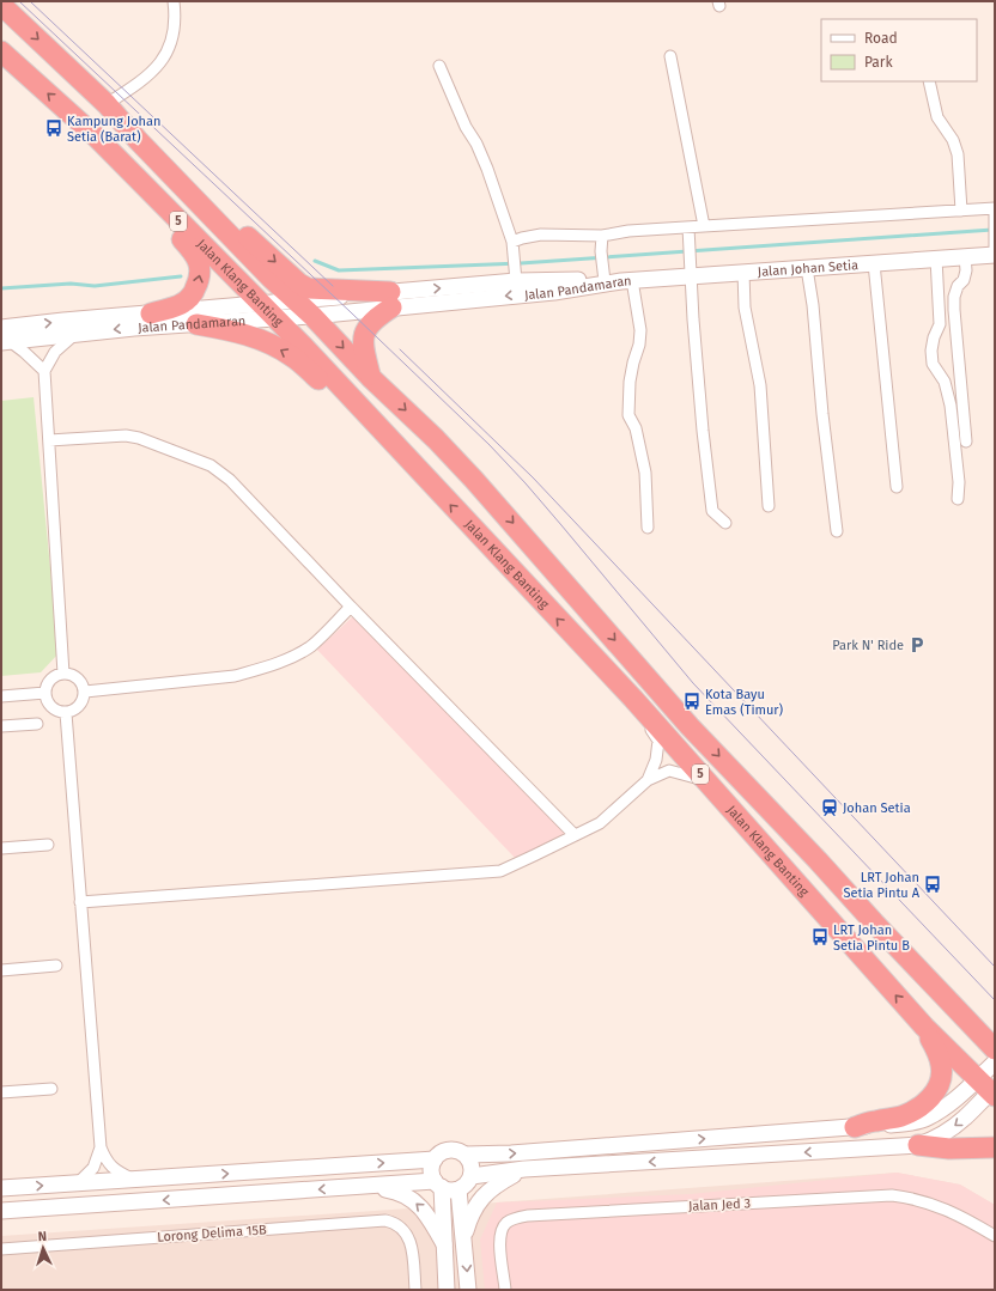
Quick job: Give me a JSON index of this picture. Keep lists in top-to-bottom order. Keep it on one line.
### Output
{"streets":{"highway":["5","Jalan Klang Banting"],"street":["Jalan Johan Setia","Jalan Pandamaran","Jalan Jed 3","Lorong Delima 15B"]},"crossings":[["Jalan Johan Setia","Jalan Pandamaran"],["Jalan Klang Banting","Jalan Pandamaran"]],"places":{"bus stop":["Kampung Johan Setia (Barat)","Kota Bayu Emas (Timur)","LRT Johan Setia Pintu A","LRT Johan Setia Pintu B"],"parking":["Park N' Ride"],"station":["Johan Setia"]},"legend":["Road","Park"],"north":"top"}
